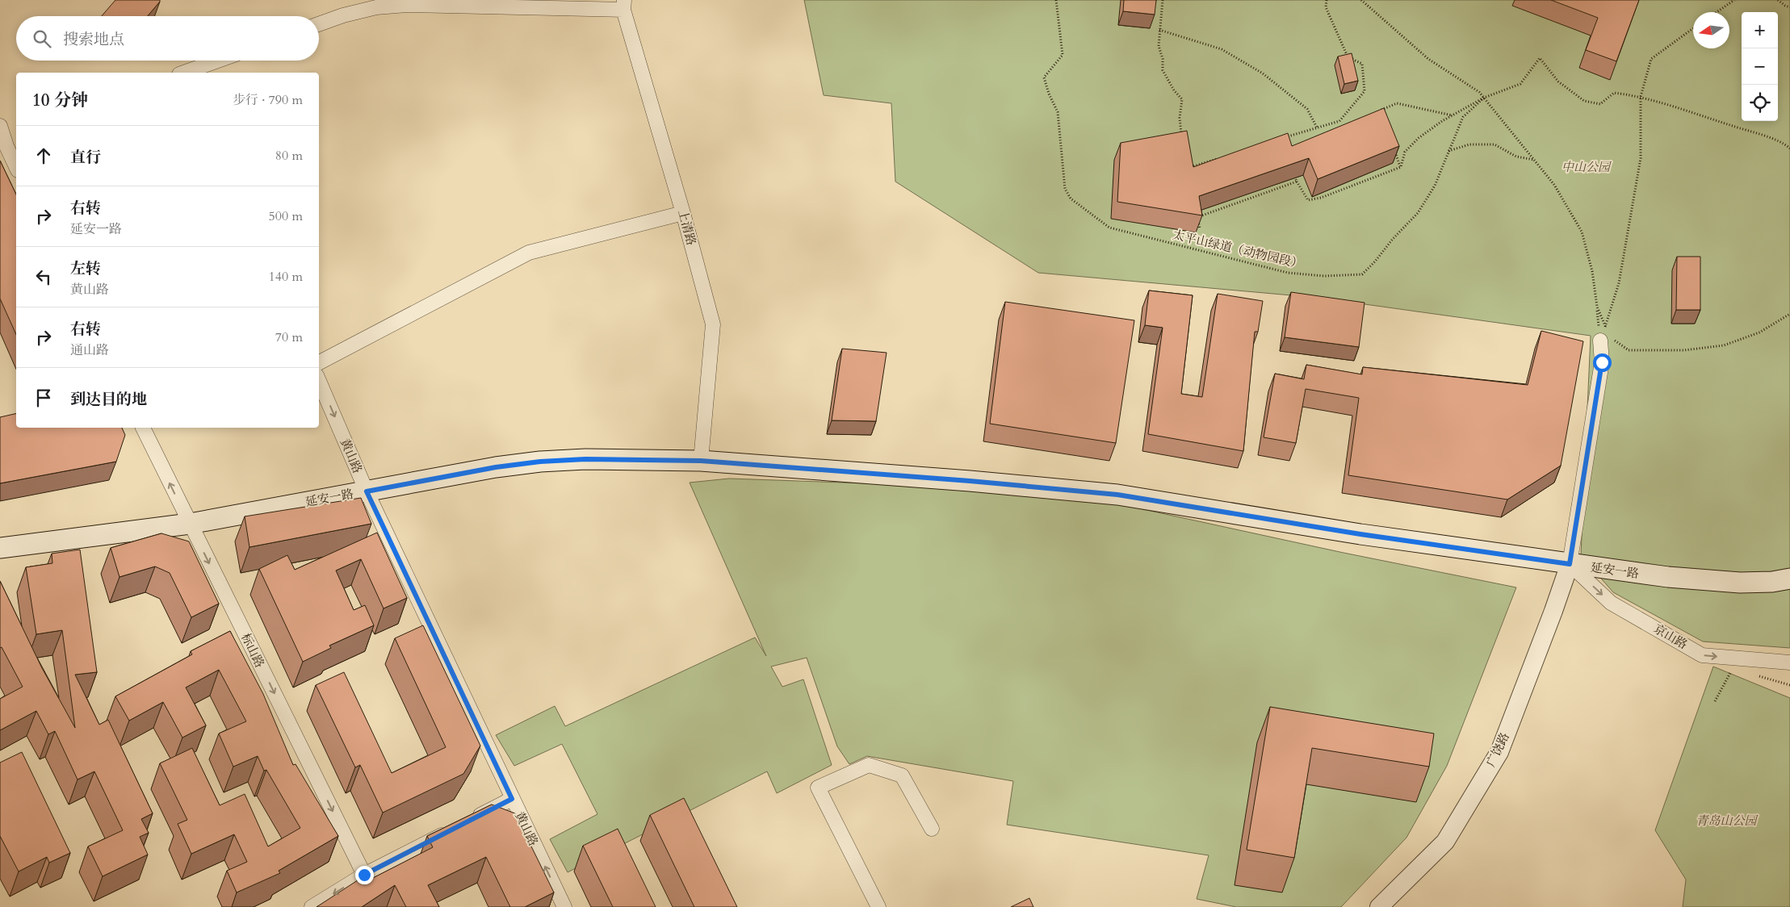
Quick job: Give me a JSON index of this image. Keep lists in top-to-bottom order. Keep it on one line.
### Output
{"streets":{"main road":["延安一路"],"street":["上清路","黄山路","京山路","标山路","广饶路"],"path":["太平山绿道（动物园段）"]},"crossings":[["上清路","延安一路"],["黄山路","延安一路"],["延安一路","京山路"],["延安一路","标山路"],["延安一路","广饶路"],["京山路","广饶路"]],"one_way":["京山路"],"parks":["中山公园","青岛山公园"],"north":"left","page":{"map_buttons":["+","−"],"search":"搜索地点","heading":["10 分钟","步行 · 790 m"],"list":[["直行","80 m"],["右转","延安一路","500 m"],["左转","黄山路","140 m"],["右转","通山路","70 m"],"到达目的地"]}}
